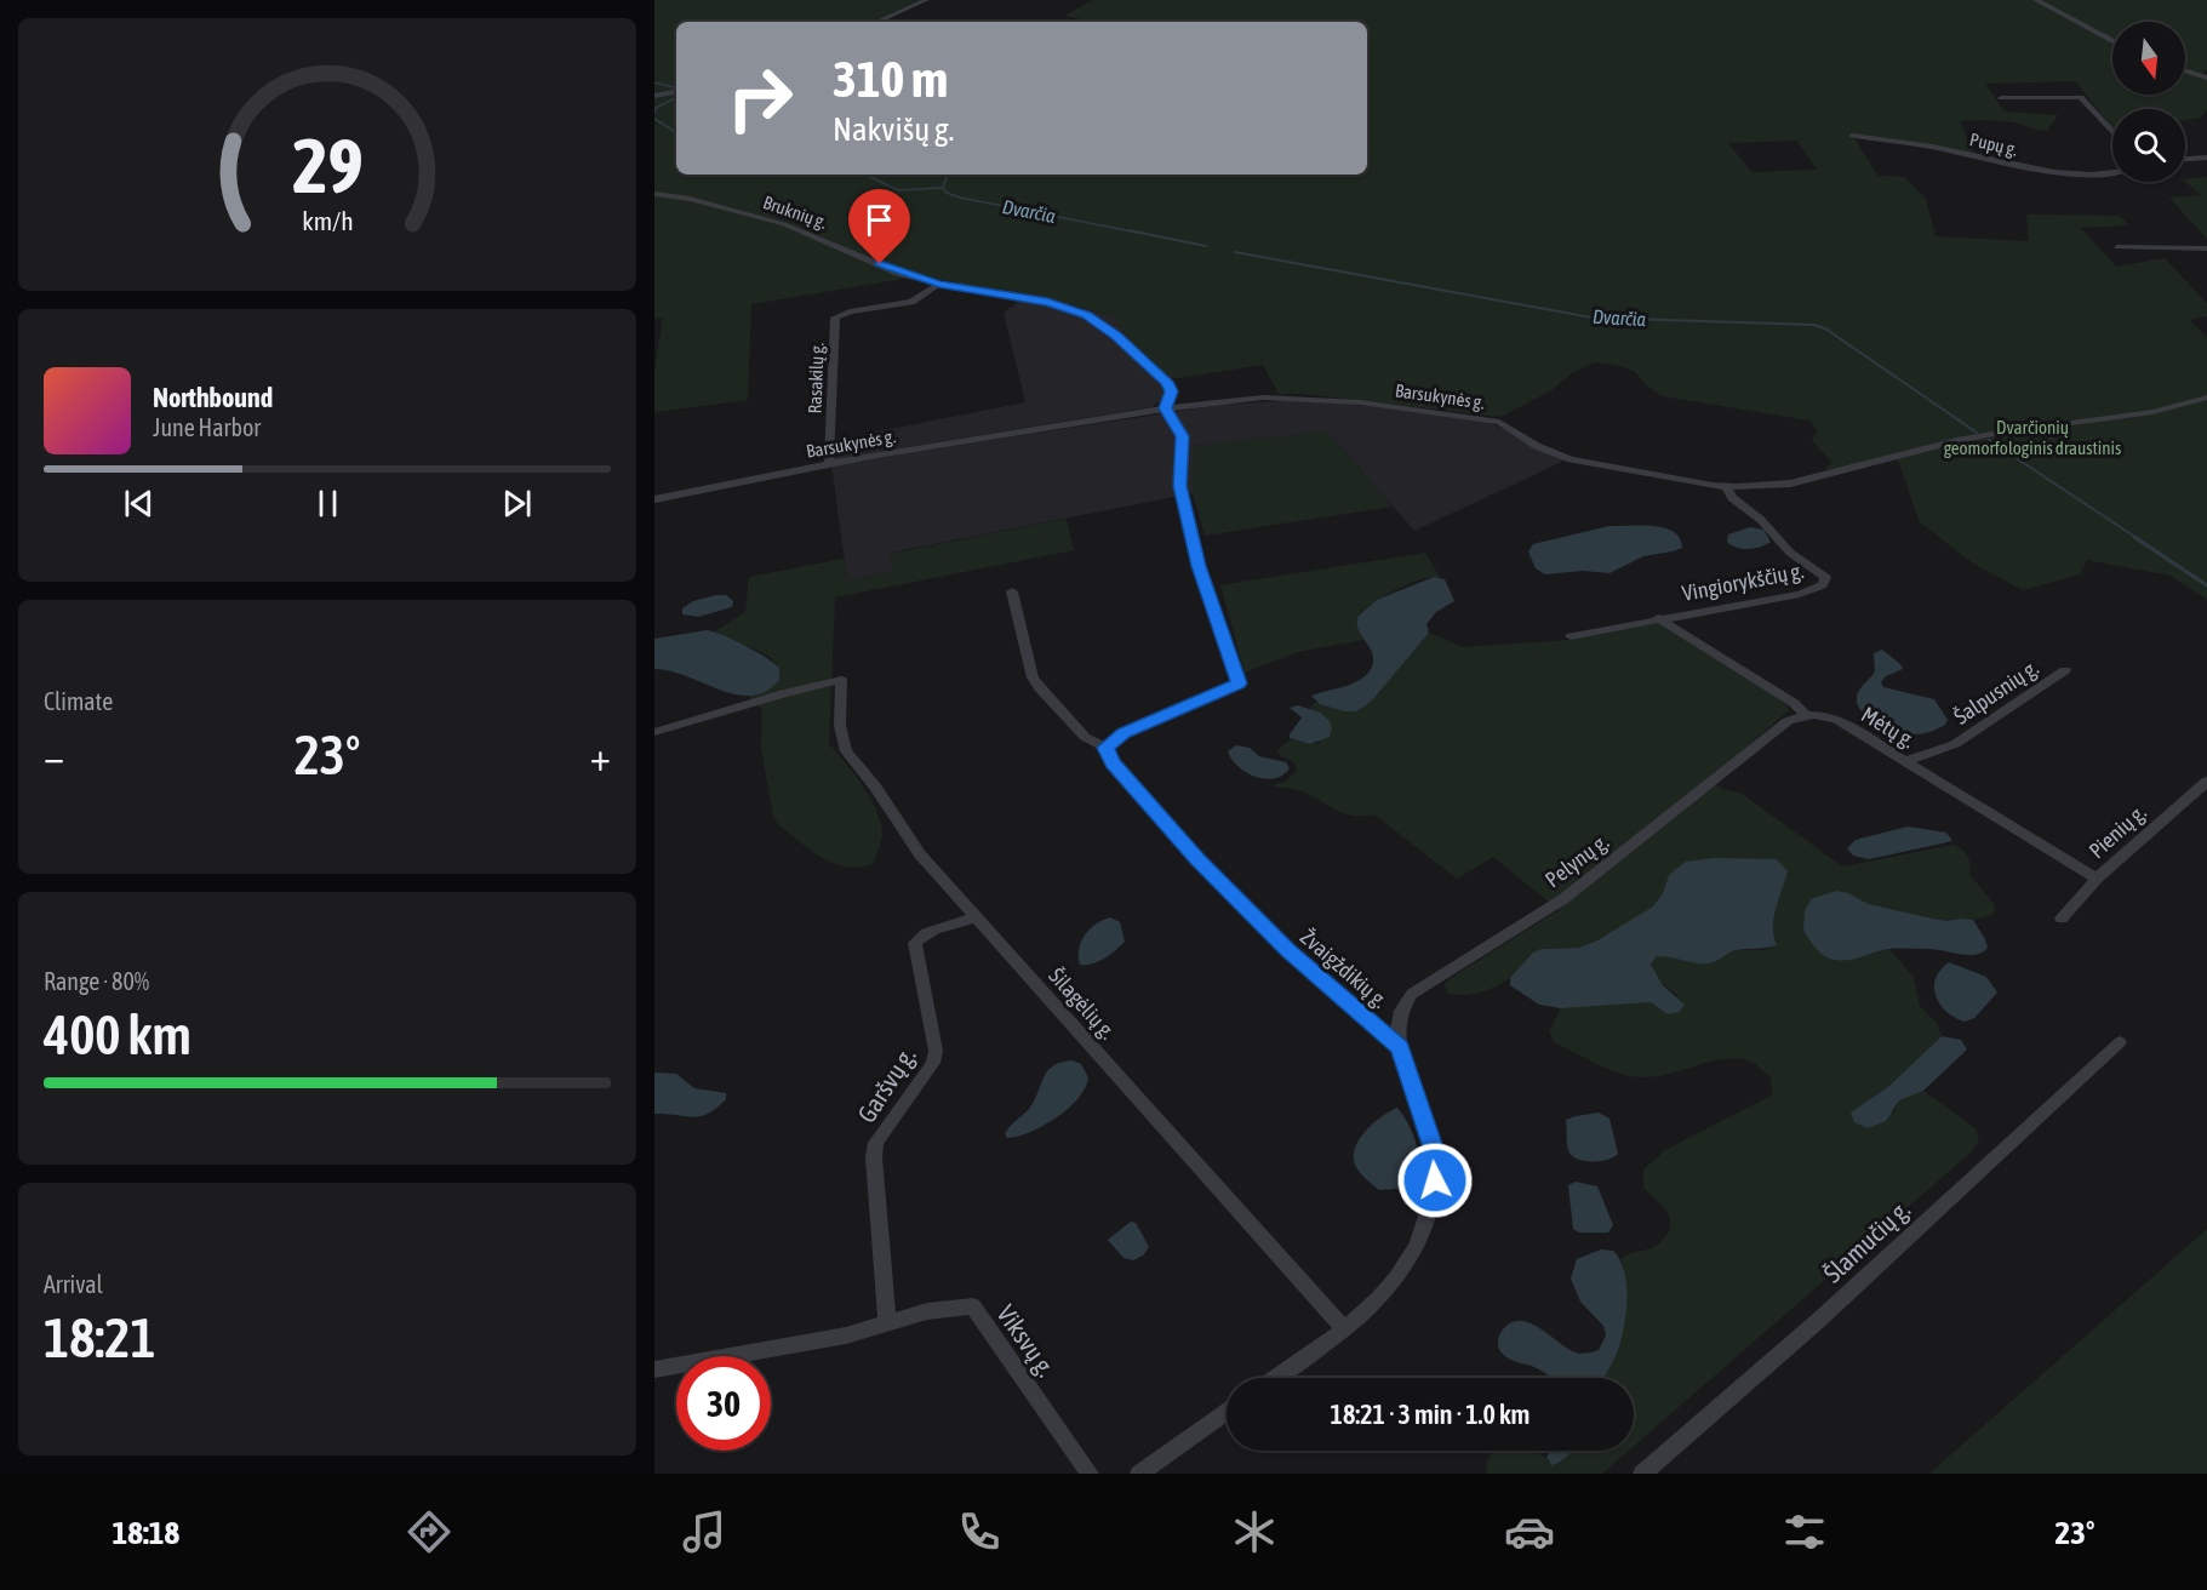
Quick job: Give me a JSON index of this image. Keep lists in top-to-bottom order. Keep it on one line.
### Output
{"streets":{"street":["Pupų g.","Bruknių g.","Rasakilų g.","Barsukynės g.","Vingiorykščių g.","Šalpusnių g.","Mėtų g.","Pienių g.","Pelynų g.","Žvaigždikių g.","Šilagėlių g.","Garšvų g.","Šlamučių g.","Viksvų g."]},"crossings":[["Bruknių g.","Rasakilų g."],["Bruknių g.","Barsukynės g."],["Rasakilų g.","Barsukynės g."],["Barsukynės g.","Vingiorykščių g."],["Vingiorykščių g.","Mėtų g."],["Šalpusnių g.","Mėtų g."],["Mėtų g.","Pienių g."],["Mėtų g.","Pelynų g."],["Pelynų g.","Žvaigždikių g."],["Šilagėlių g.","Garšvų g."],["Garšvų g.","Viksvų g."]],"water":["Dvarčia"],"parks":["Dvarčionių geomorfologinis draustinis"],"north":"bottom","page":{"turn":["310 m","Nakvišų g."],"song":["Northbound","June Harbor"],"tile":["Climate",["Range · 80%","400 km"],["Arrival","18:21"]],"heat":["−","23°","+"],"limit":"30","trip":"18:21 · 3 min · 1.0 km","tabs":["18:18","23°"],"gauge":["29","km/h"]}}
